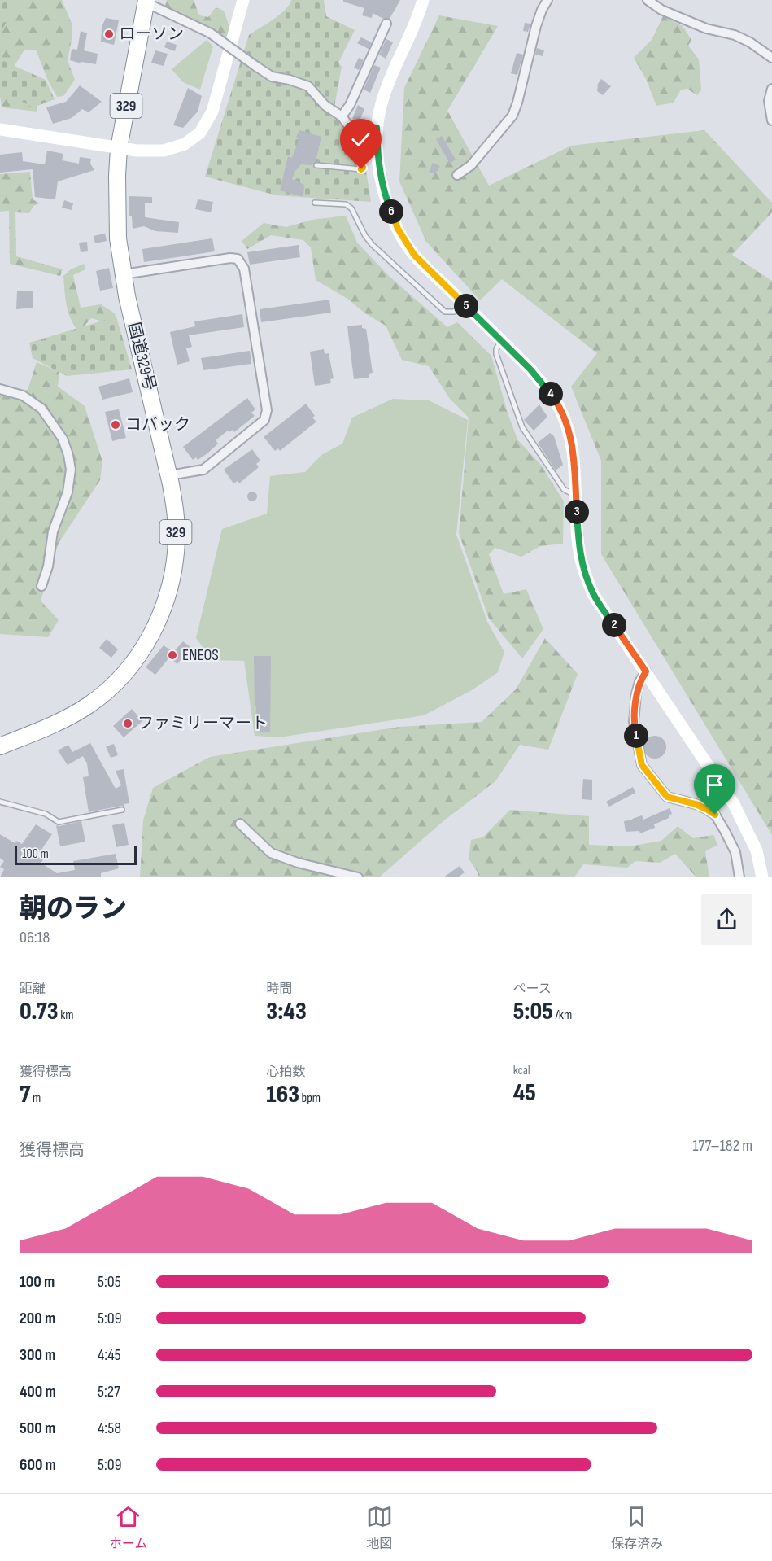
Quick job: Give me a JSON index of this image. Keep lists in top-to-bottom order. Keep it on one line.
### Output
{"streets":{"highway":["329","国道329号"]},"places":["ローソン","コバック","ENEOS","ファミリーマート"],"scale_bar":"100 m","page":{"pins":["6","5","4","3","2","1"],"scale":"100 m","heading":["朝のラン","06:18"],"stats":[["距離","0.73 km"],["時間","3:43"],["ペース","5:05 /km"],["獲得標高","7 m"],["心拍数","163 bpm"],["kcal","45"]],"chart":["獲得標高","177–182 m"],"list":[{"name":"100 m","note":"5:05"},{"name":"200 m","note":"5:09"},{"name":"300 m","note":"4:45"},{"name":"400 m","note":"5:27"},{"name":"500 m","note":"4:58"},{"name":"600 m","note":"5:09"}],"tabs":["ホーム","地図","保存済み"]}}
